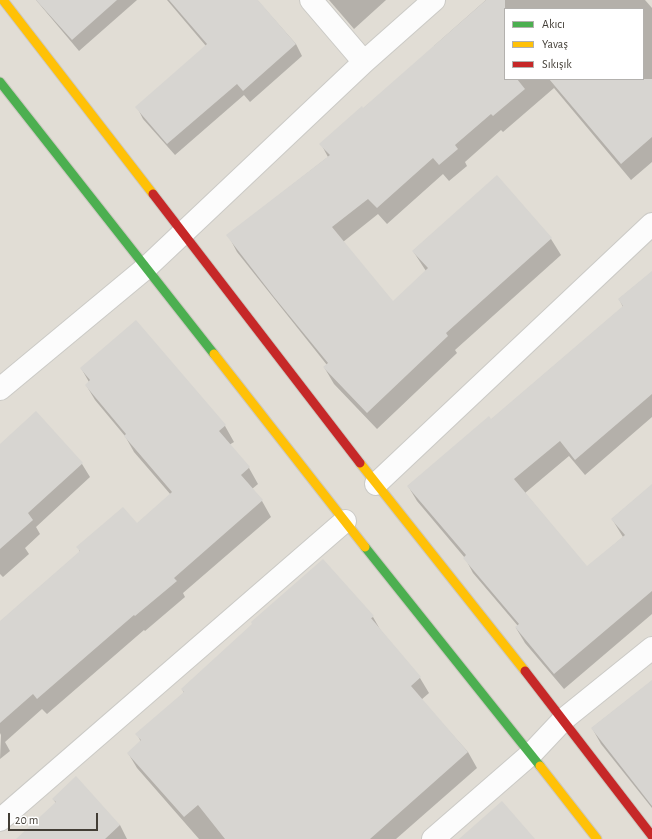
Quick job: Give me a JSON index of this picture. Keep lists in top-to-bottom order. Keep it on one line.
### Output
{"legend":["Akıcı","Yavaş","Sıkışık"],"scale_bar":"20 m"}
